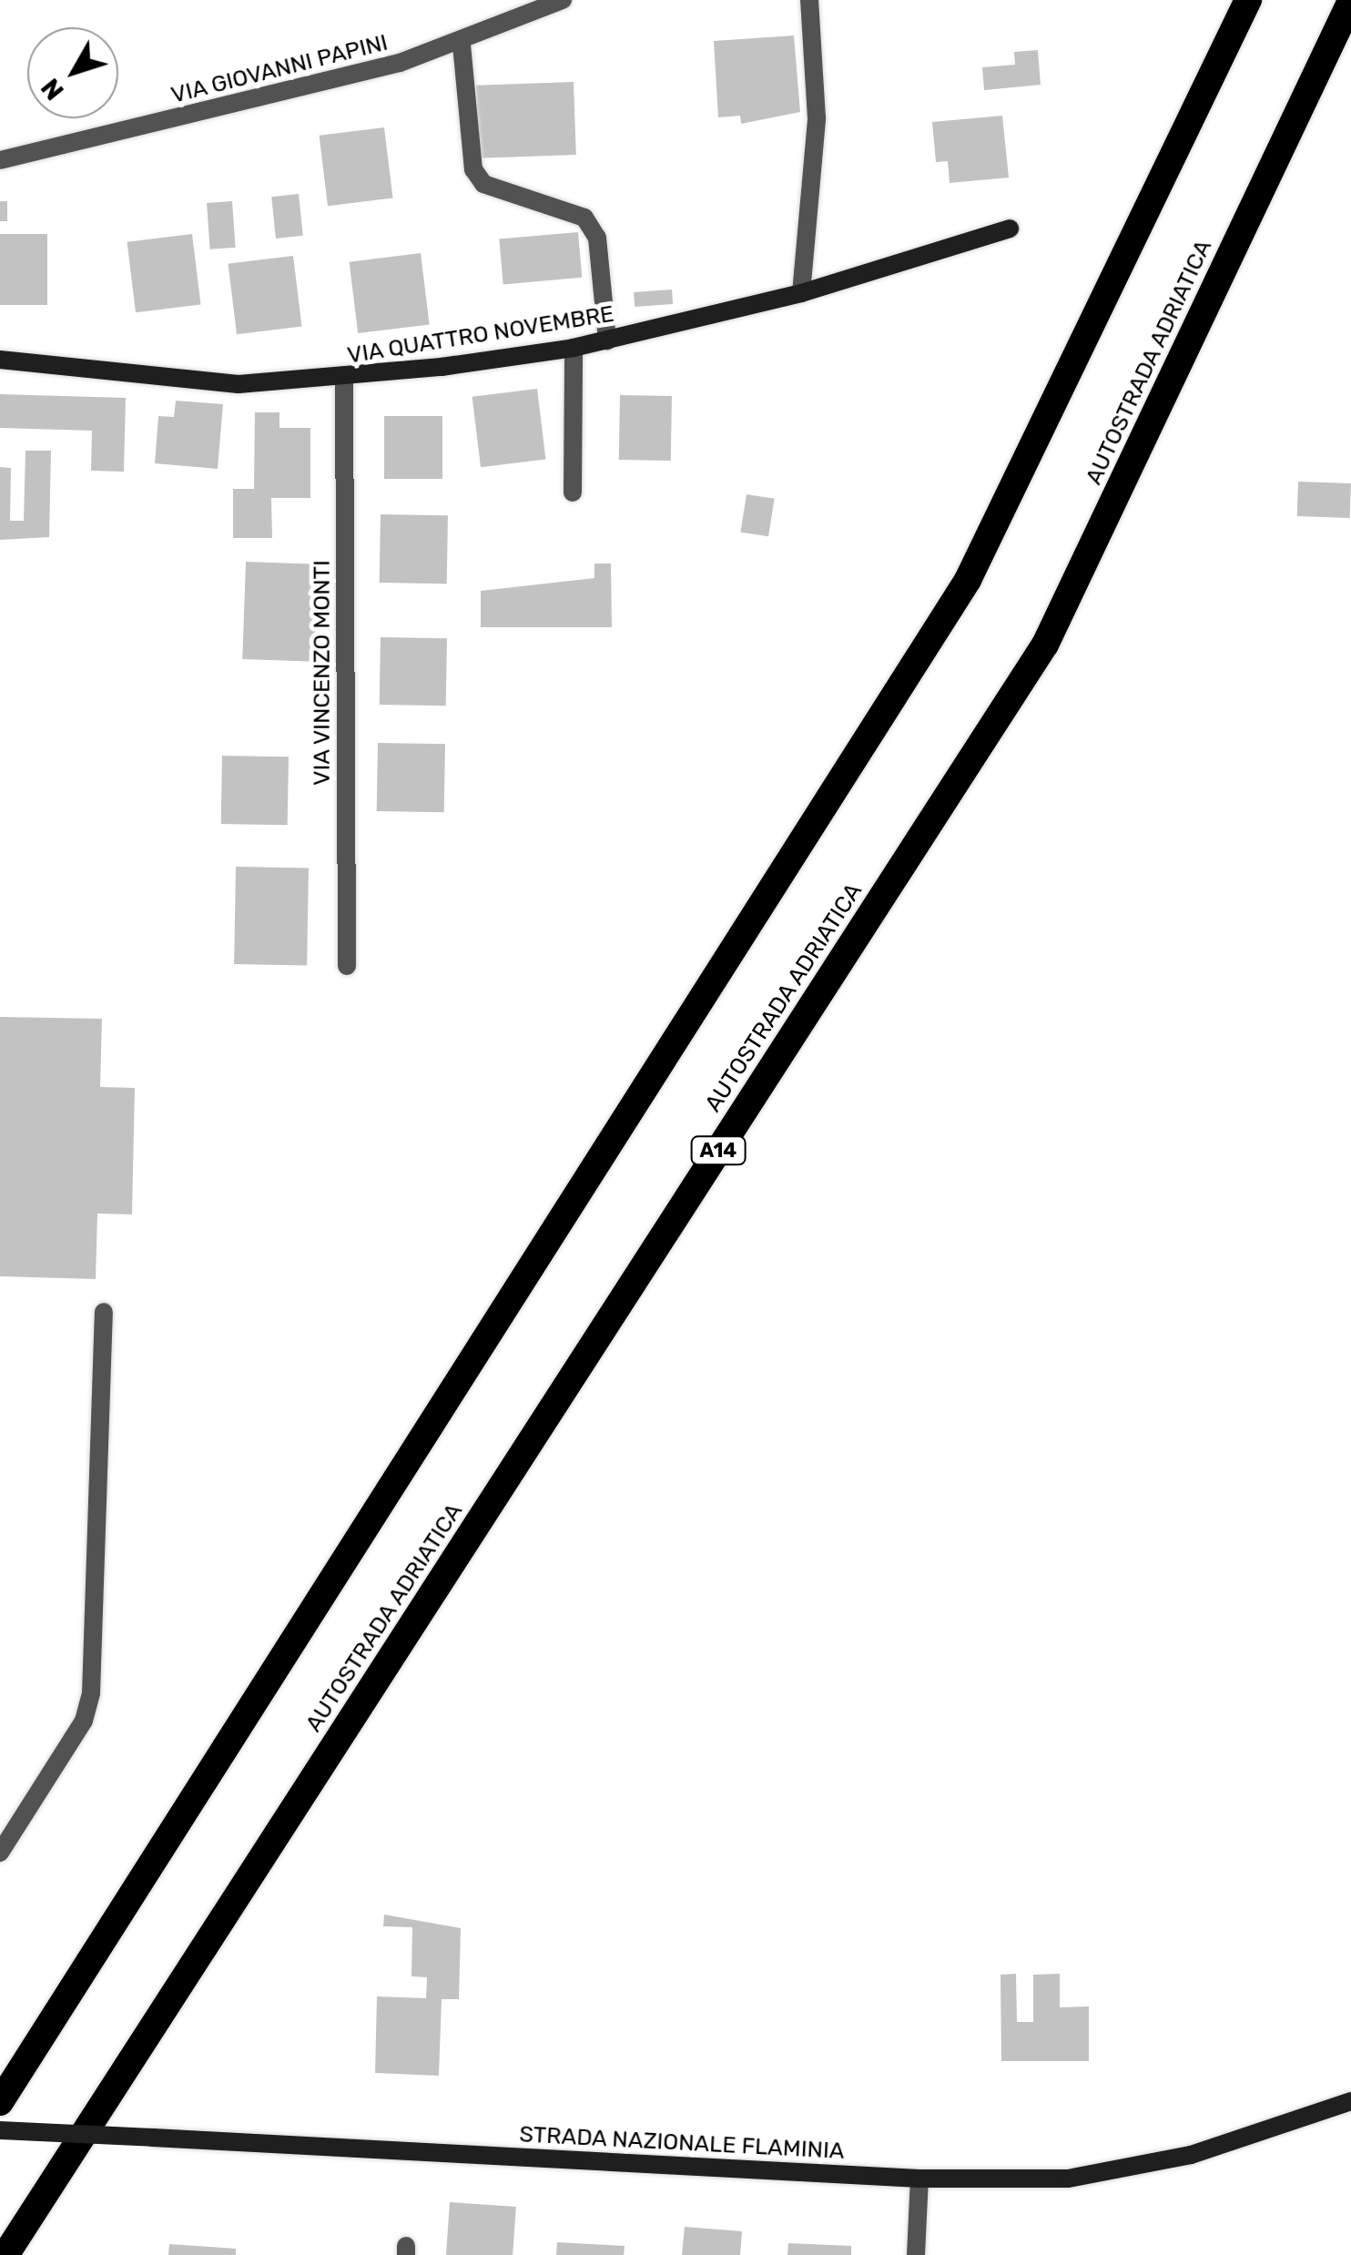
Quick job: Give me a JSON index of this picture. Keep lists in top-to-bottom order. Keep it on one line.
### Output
{"streets":{"highway":["AUTOSTRADA ADRIATICA","A14"],"main road":["VIA QUATTRO NOVEMBRE","STRADA NAZIONALE FLAMINIA"],"street":["VIA GIOVANNI PAPINI","VIA VINCENZO MONTI"]},"crossings":[["VIA QUATTRO NOVEMBRE","VIA VINCENZO MONTI"]],"north":"bottom left"}
